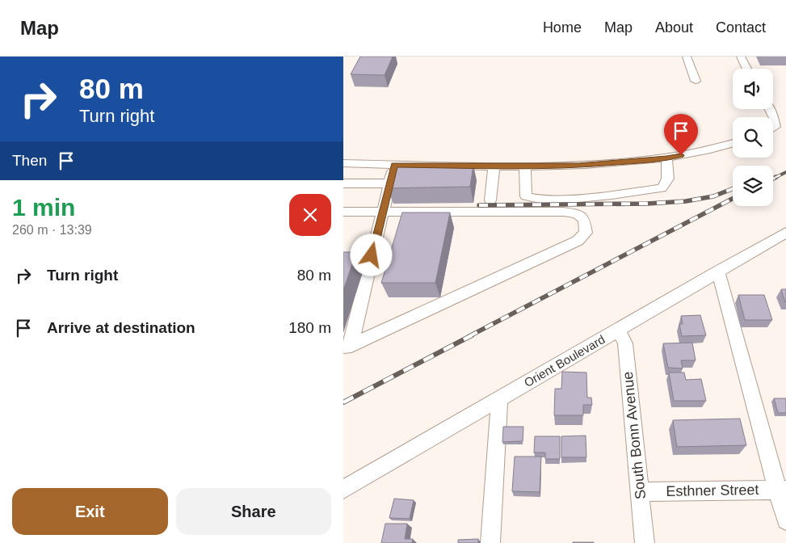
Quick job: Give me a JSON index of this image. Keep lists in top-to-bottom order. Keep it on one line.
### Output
{"streets":{"street":["Orient Boulevard","South Bonn Avenue","Esthner Street"]},"crossings":[["Orient Boulevard","South Bonn Avenue"],["South Bonn Avenue","Esthner Street"]],"page":{"header":"Map","nav":["Home","Map","About","Contact"],"turn":["80 m","Turn right"],"then":"Then","heading":["1 min","260 m · 13:39"],"list":[{"name":"Turn right","value":"80 m"},{"name":"Arrive at destination","value":"180 m"}],"buttons":["Exit","Share"]}}
